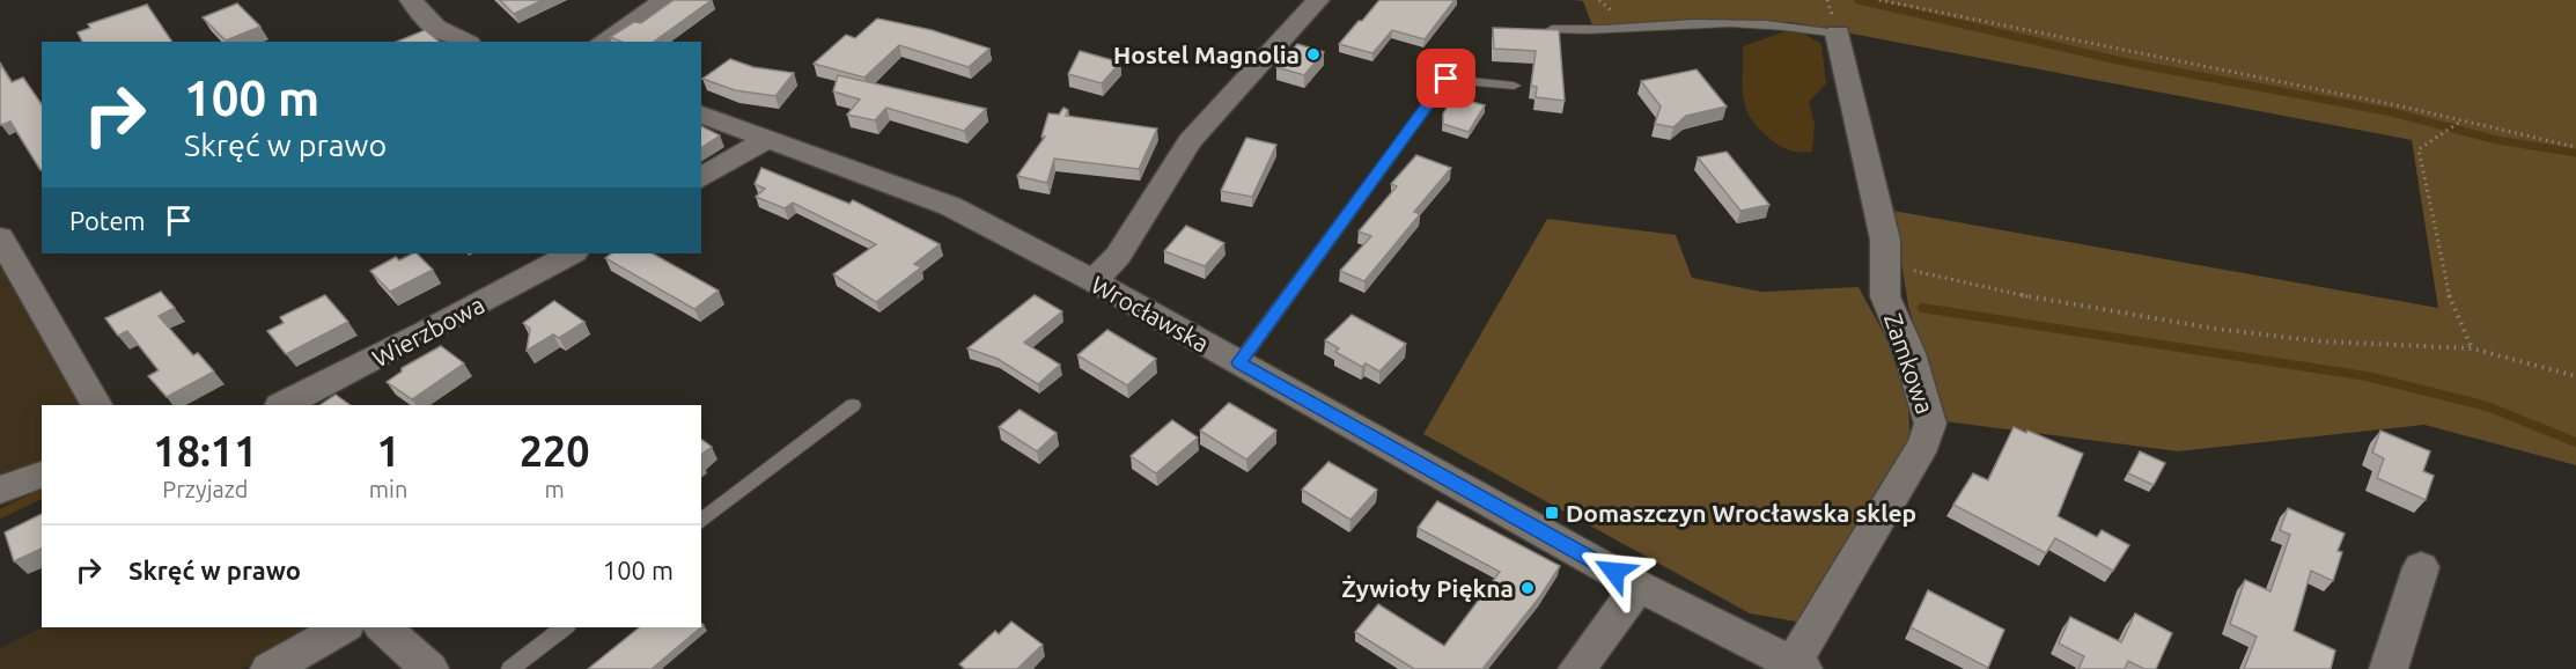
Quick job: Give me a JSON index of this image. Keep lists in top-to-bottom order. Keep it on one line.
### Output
{"streets":{"street":["Wrocławska","Wierzbowa","Zamkowa"]},"crossings":[["Wrocławska","Zamkowa"]],"places":{"other":["Hostel Magnolia","Żywioły Piękna"],"transit":["Domaszczyn Wrocławska sklep"]},"page":{"turn":["100 m","Skręć w prawo"],"then":"Potem","eta":["18:11","Przyjazd","1","min","220","m"],"list":[{"name":"Skręć w prawo","value":"100 m"}]}}
